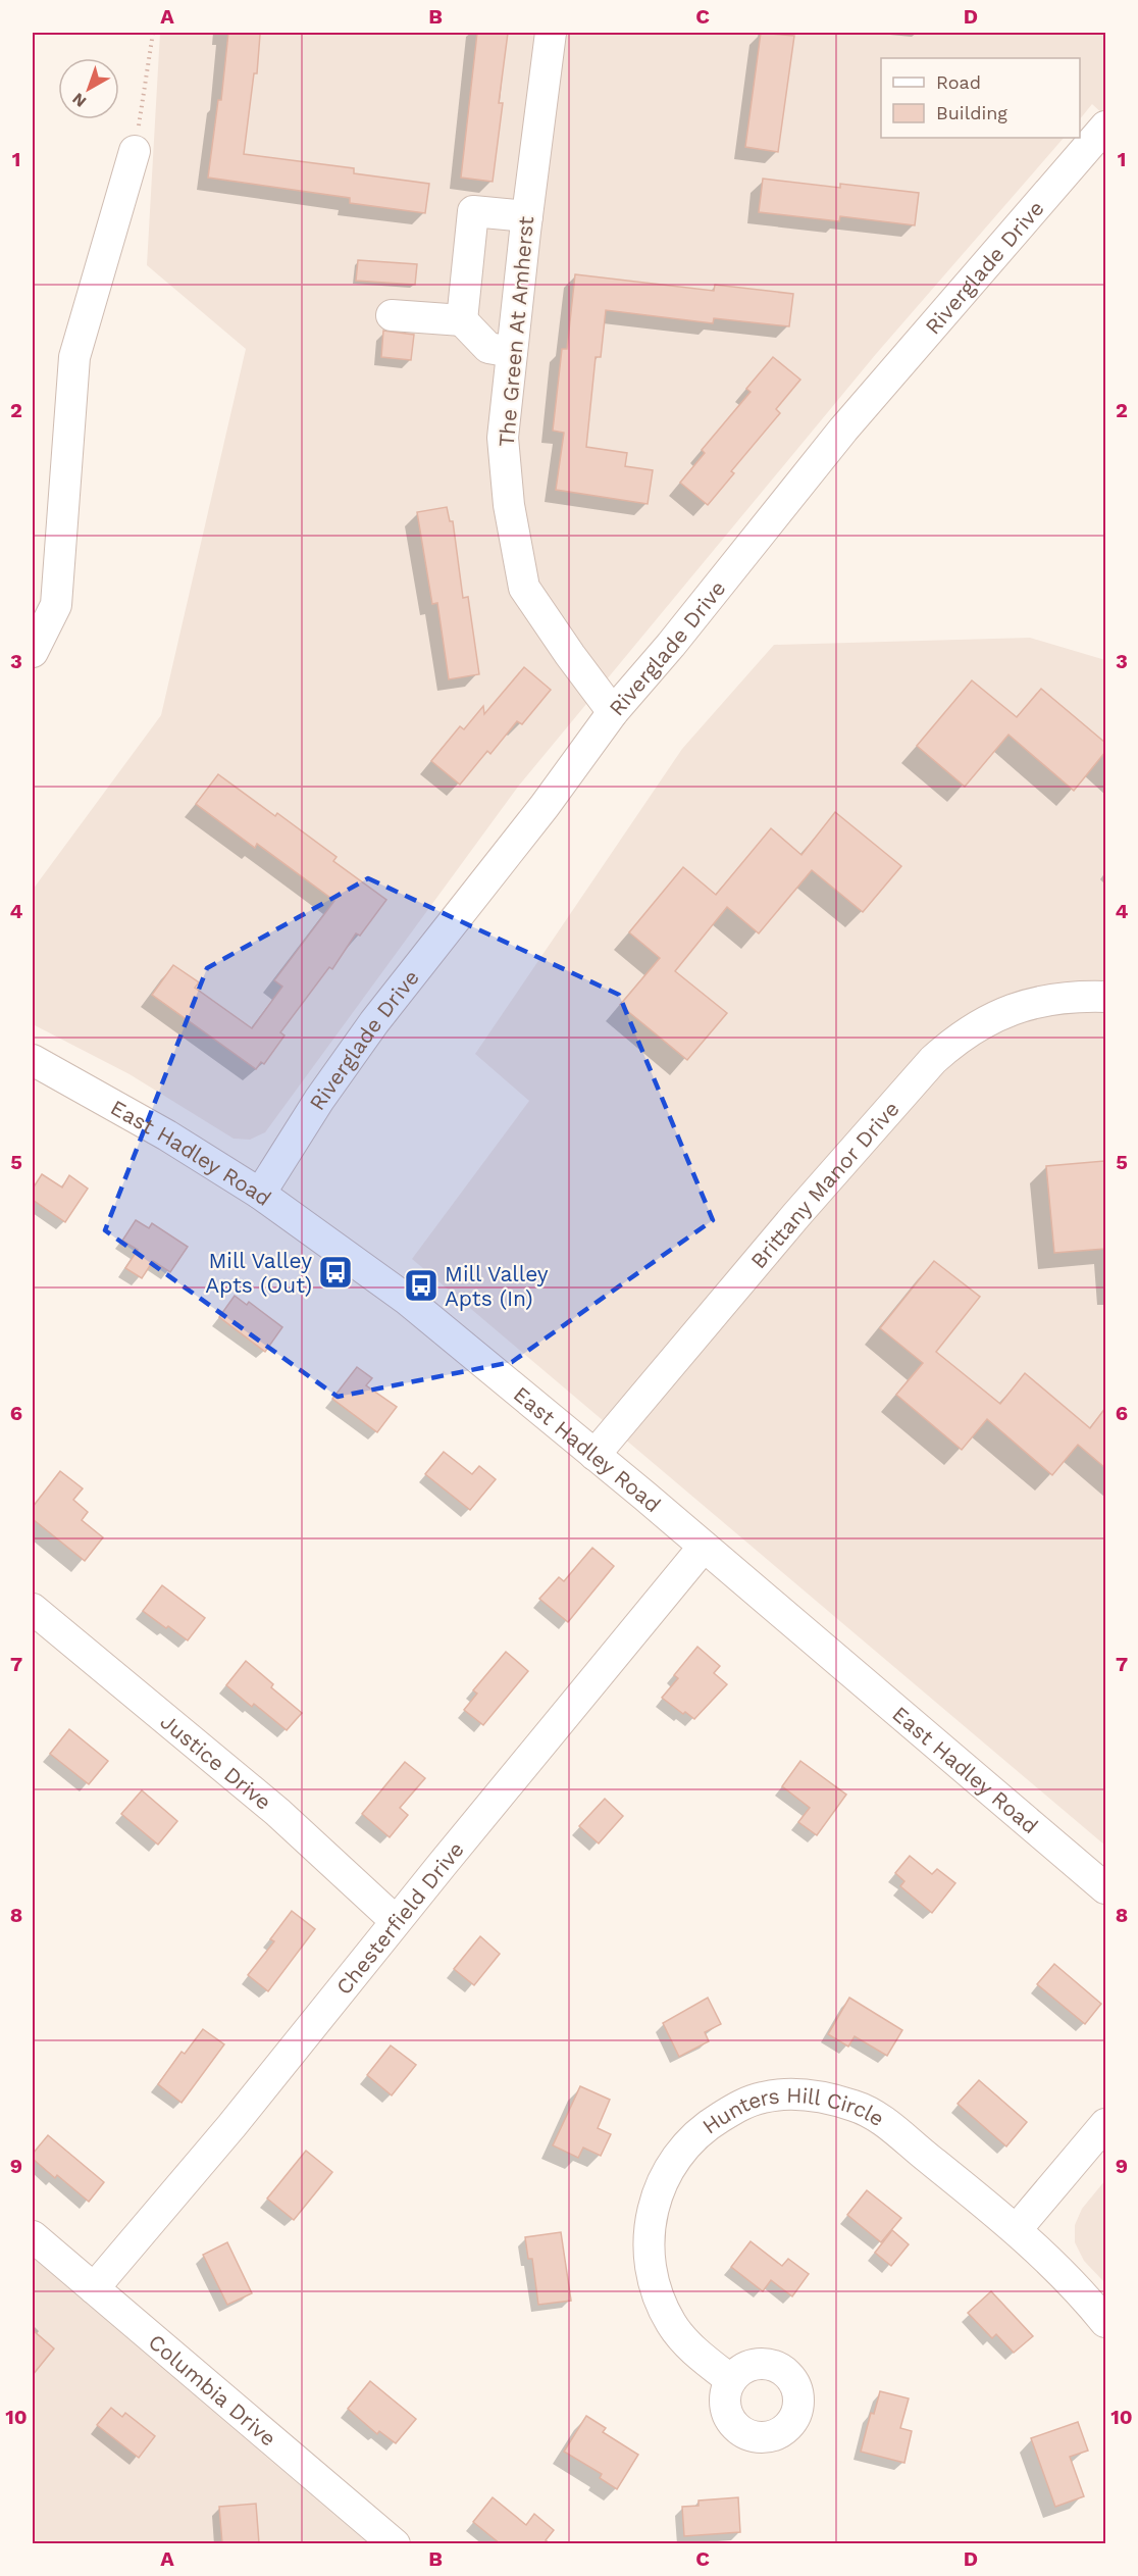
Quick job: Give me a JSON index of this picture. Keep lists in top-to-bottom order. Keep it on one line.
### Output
{"streets":{"street":["Riverglade Drive","The Green At Amherst","East Hadley Road","Brittany Manor Drive","Justice Drive","Chesterfield Drive","Hunters Hill Circle","Columbia Drive"]},"crossings":[["Riverglade Drive","The Green At Amherst"],["Riverglade Drive","East Hadley Road"],["East Hadley Road","Brittany Manor Drive"],["East Hadley Road","Chesterfield Drive"],["Justice Drive","Chesterfield Drive"],["Chesterfield Drive","Columbia Drive"]],"places":{"bus stop":["Mill Valley Apts (Out)","Mill Valley Apts (In)"]},"legend":["Road","Building"],"north":"bottom left","grid":{"columns":["A","B","C","D"],"rows":["1","2","3","4","5","6","7","8","9","10"]}}
